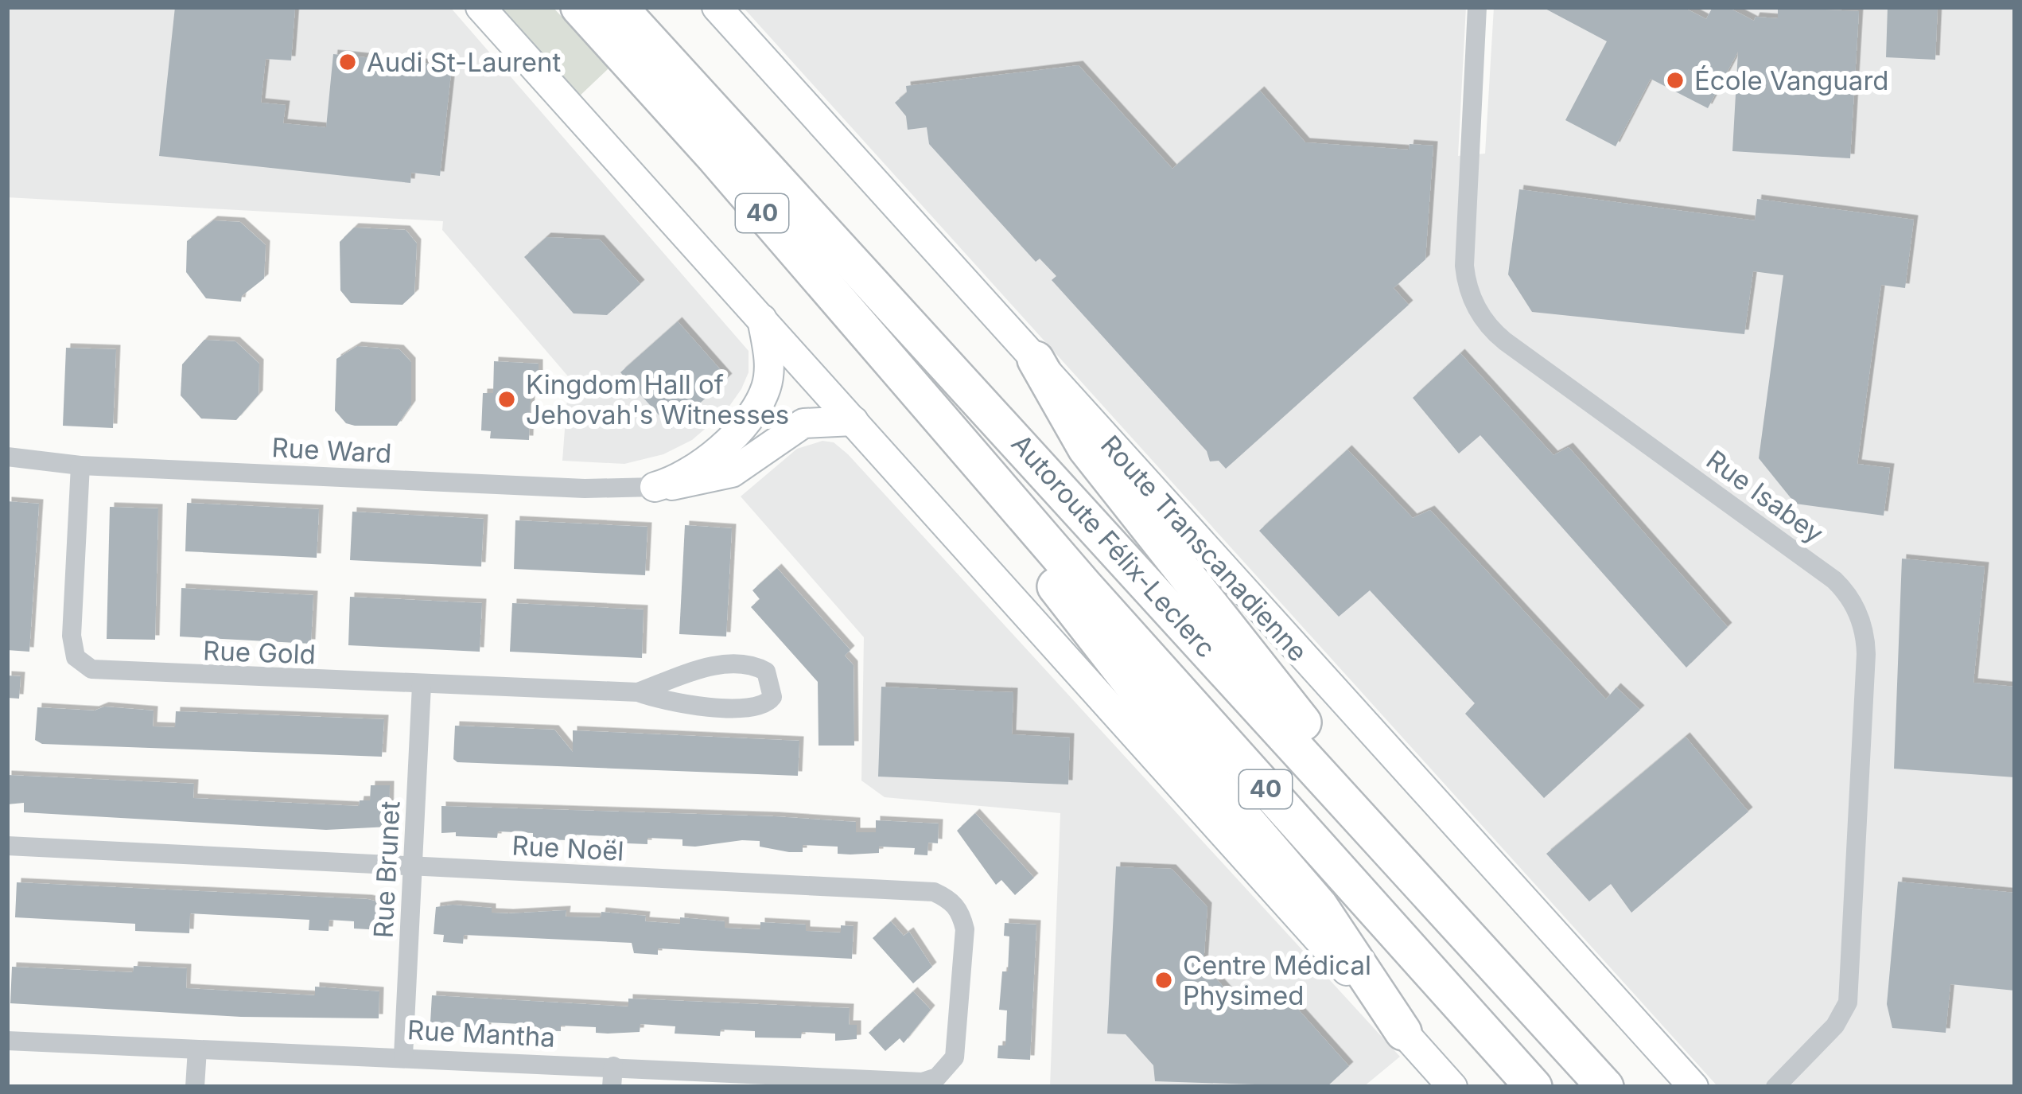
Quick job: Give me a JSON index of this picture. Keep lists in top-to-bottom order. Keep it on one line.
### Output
{"streets":{"highway":["40","Autoroute Félix-Leclerc"],"main road":["Route Transcanadienne"],"street":["Rue Ward","Rue Isabey","Rue Gold","Rue Noël","Rue Brunet","Rue Mantha"]},"crossings":[["Rue Ward","Rue Gold"],["Rue Gold","Rue Brunet"],["Rue Noël","Rue Brunet"],["Rue Noël","Rue Mantha"],["Rue Brunet","Rue Mantha"]],"places":["Audi St-Laurent","École Vanguard","Kingdom Hall of Jehovah's Witnesses","Centre Médical Physimed"]}
